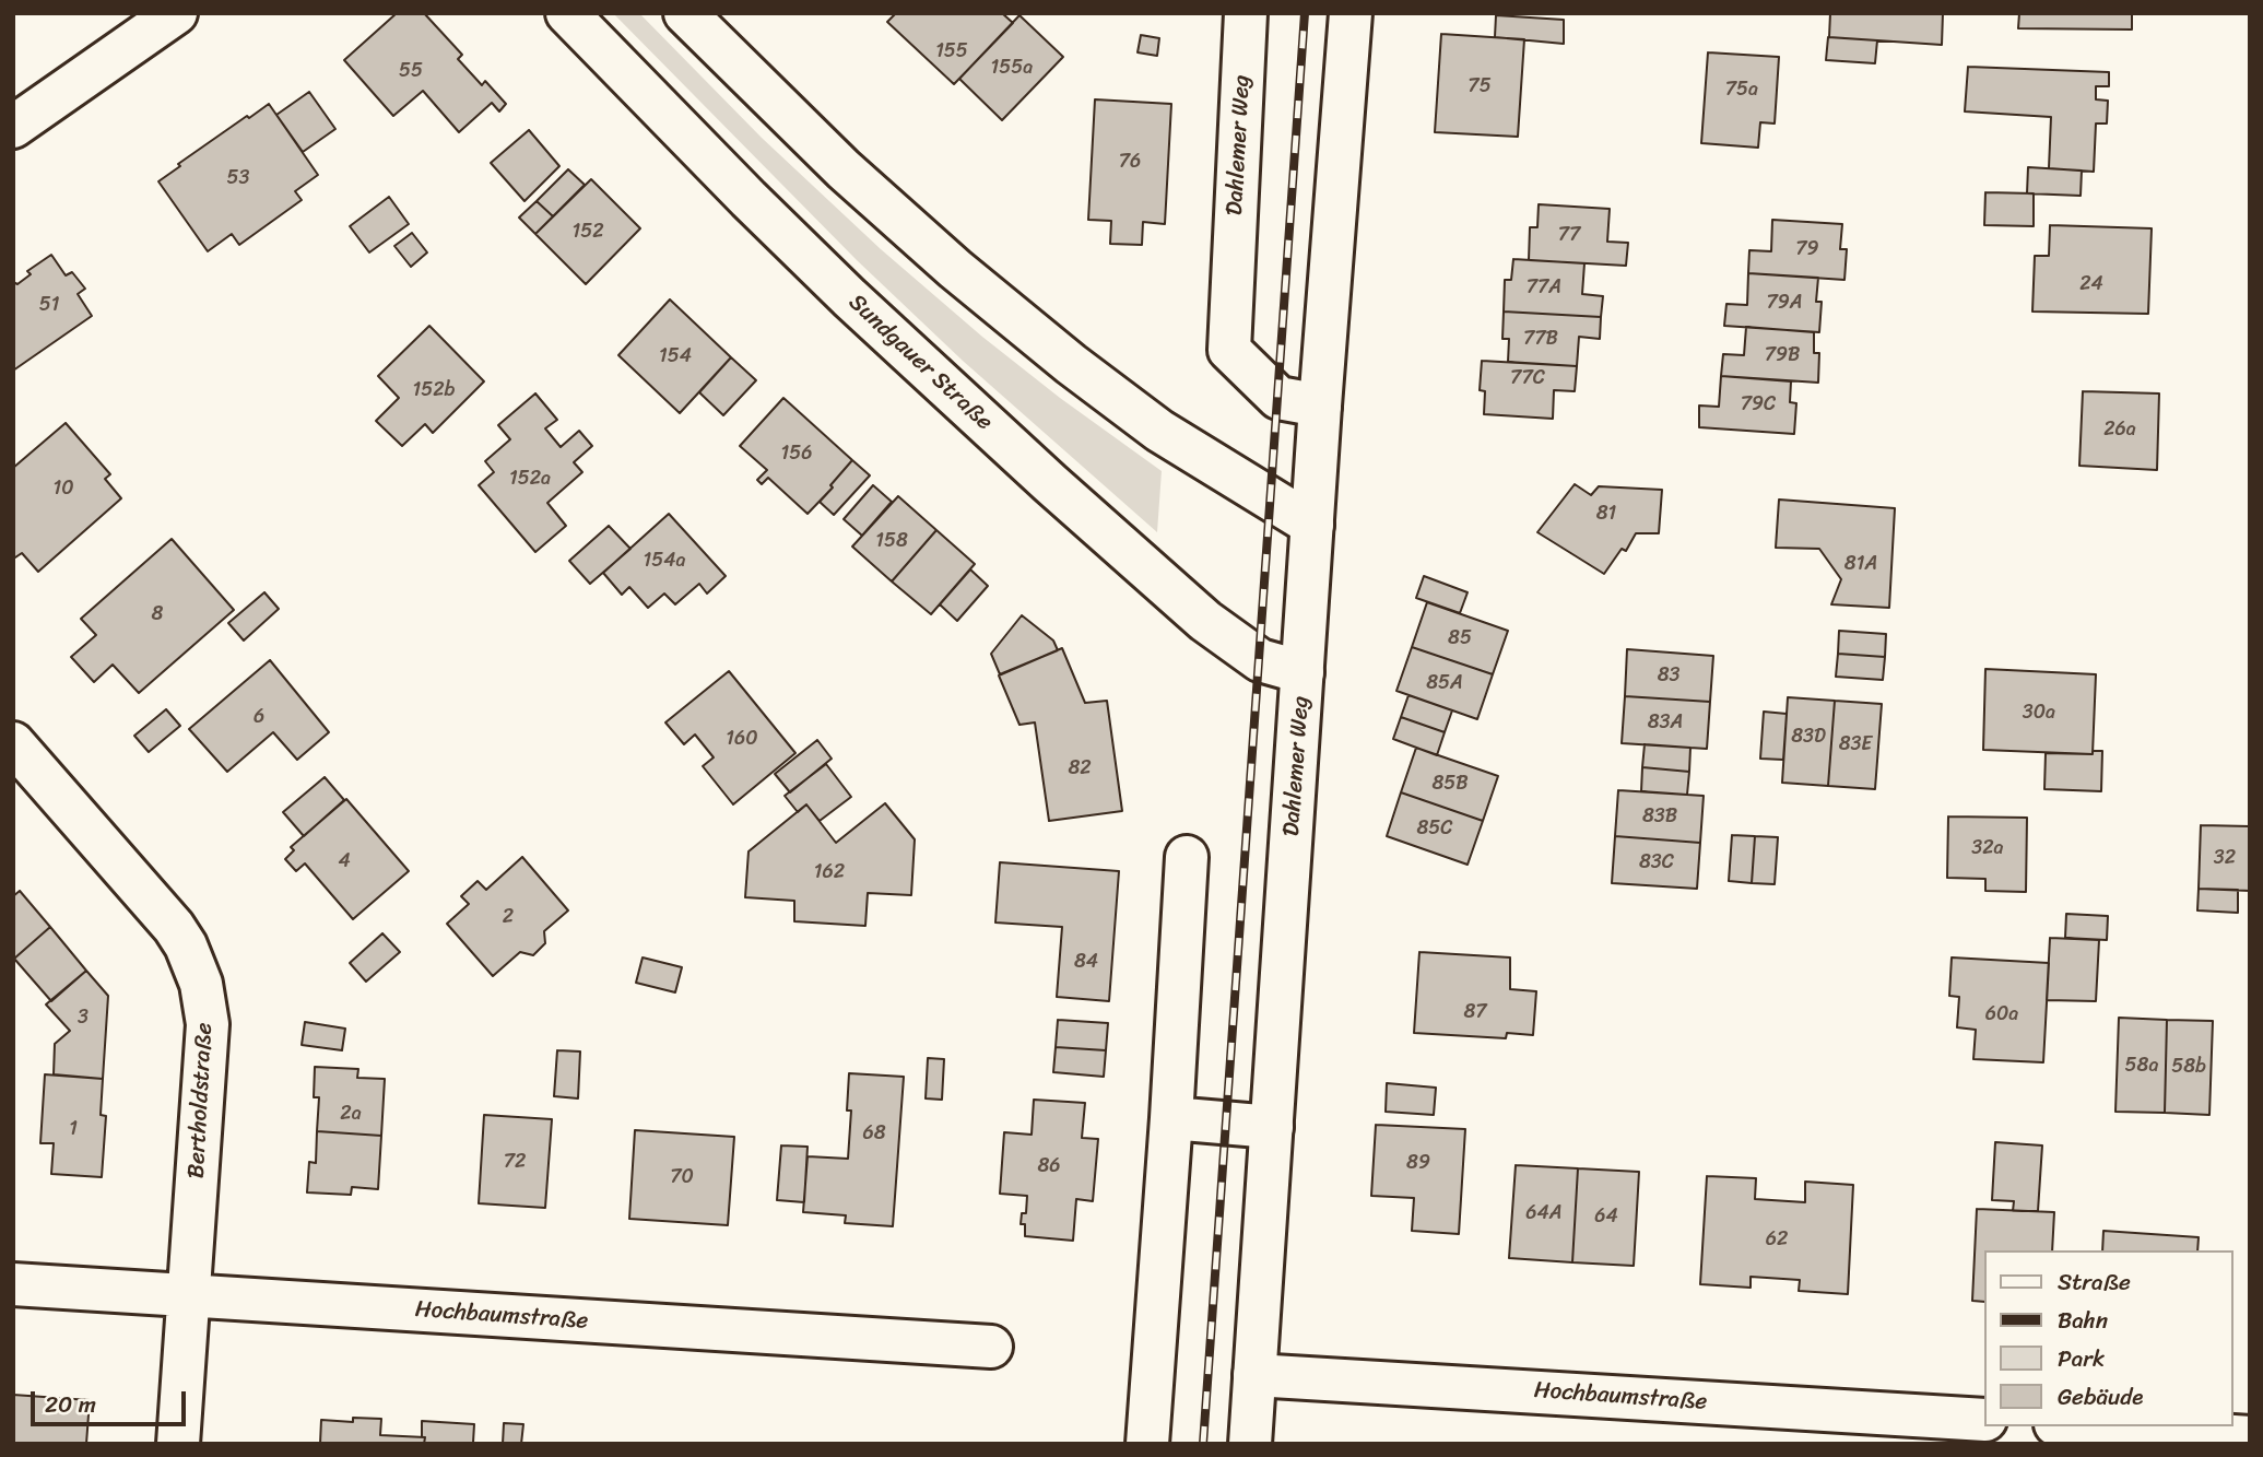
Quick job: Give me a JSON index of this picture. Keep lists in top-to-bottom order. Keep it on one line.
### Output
{"streets":{"street":["Dahlemer Weg","Sundgauer Straße","Bertholdstraße","Hochbaumstraße"]},"crossings":[["Dahlemer Weg","Sundgauer Straße"],["Dahlemer Weg","Hochbaumstraße"],["Bertholdstraße","Hochbaumstraße"]],"house_numbers":["155","155a","55","75","75a","76","53","152","77","79","24","77A","79A","51","77B","79B","154","77C","152b","79C","26a","156","152a","10","81","158","154a","81A","8","85","83","85A","30a","6","83A","83D","160","83E","82","85B","83B","85C","32a","32","4","83C","162","2","84","87","60a","3","58a","58b","2a","1","68","72","89","86","70","64A","64","62"],"legend":["Straße","Bahn","Park","Gebäude"],"scale_bar":"20 m"}
